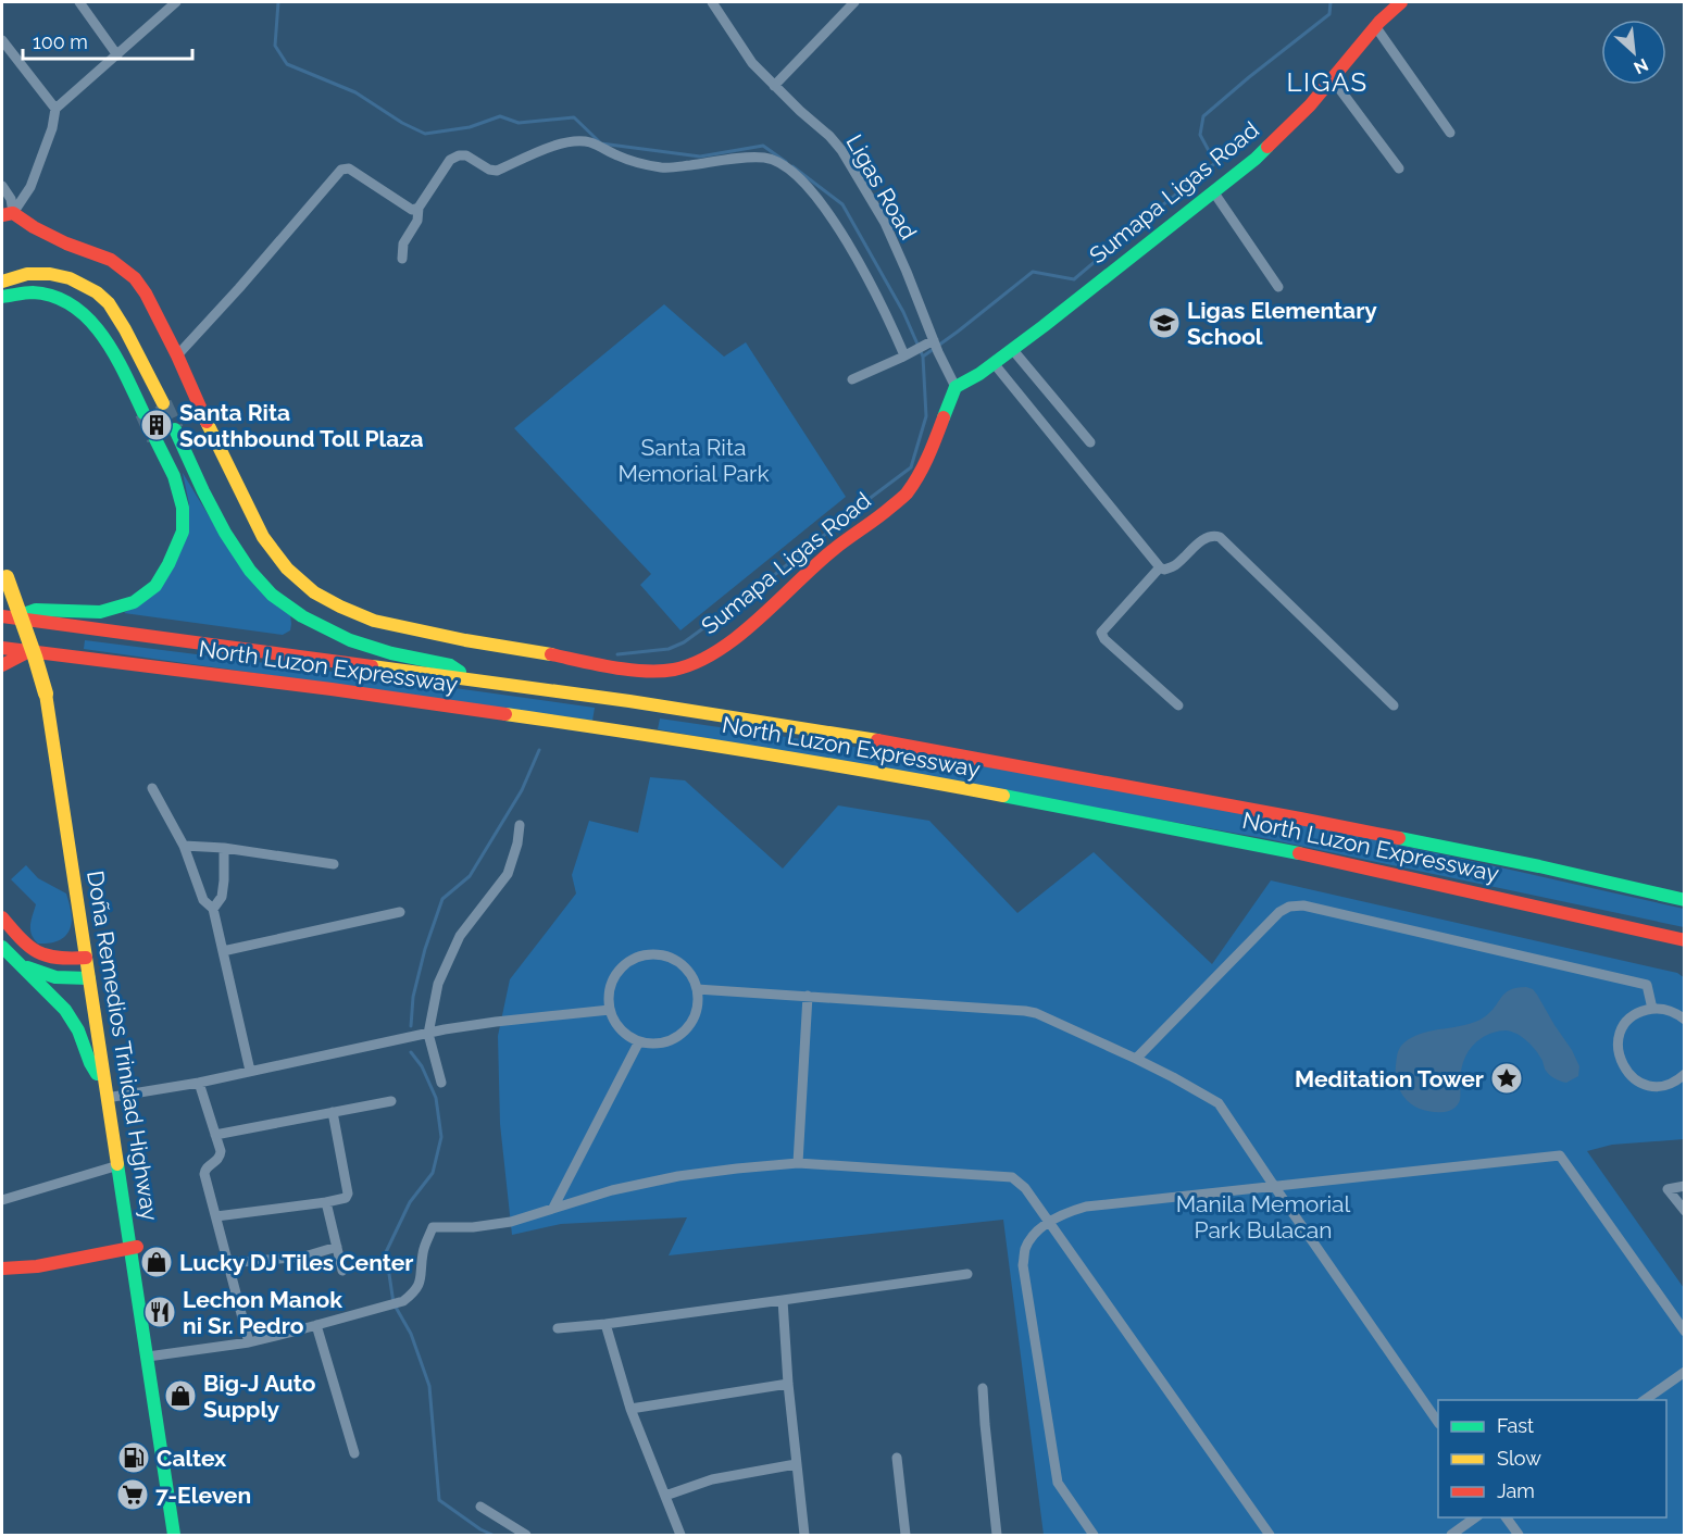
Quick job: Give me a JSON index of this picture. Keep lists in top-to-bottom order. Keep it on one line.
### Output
{"streets":{"main road":["Sumapa Ligas Road","North Luzon Expressway","Doña Remedios Trinidad Highway"],"street":["Ligas Road"]},"crossings":[["Ligas Road","Sumapa Ligas Road"]],"districts":["LIGAS"],"parks":["Santa Rita Memorial Park","Manila Memorial Park Bulacan"],"places":{"school or university":["Ligas Elementary School"],"building":["Santa Rita Southbound Toll Plaza"],"place":["Meditation Tower"],"shop":["Lucky DJ Tiles Center","Big-J Auto Supply"],"restaurant":["Lechon Manok ni Sr. Pedro"],"fuel station":["Caltex"],"supermarket":["7-Eleven"]},"legend":["Fast","Slow","Jam"],"scale_bar":"100 m","north":"bottom right"}
